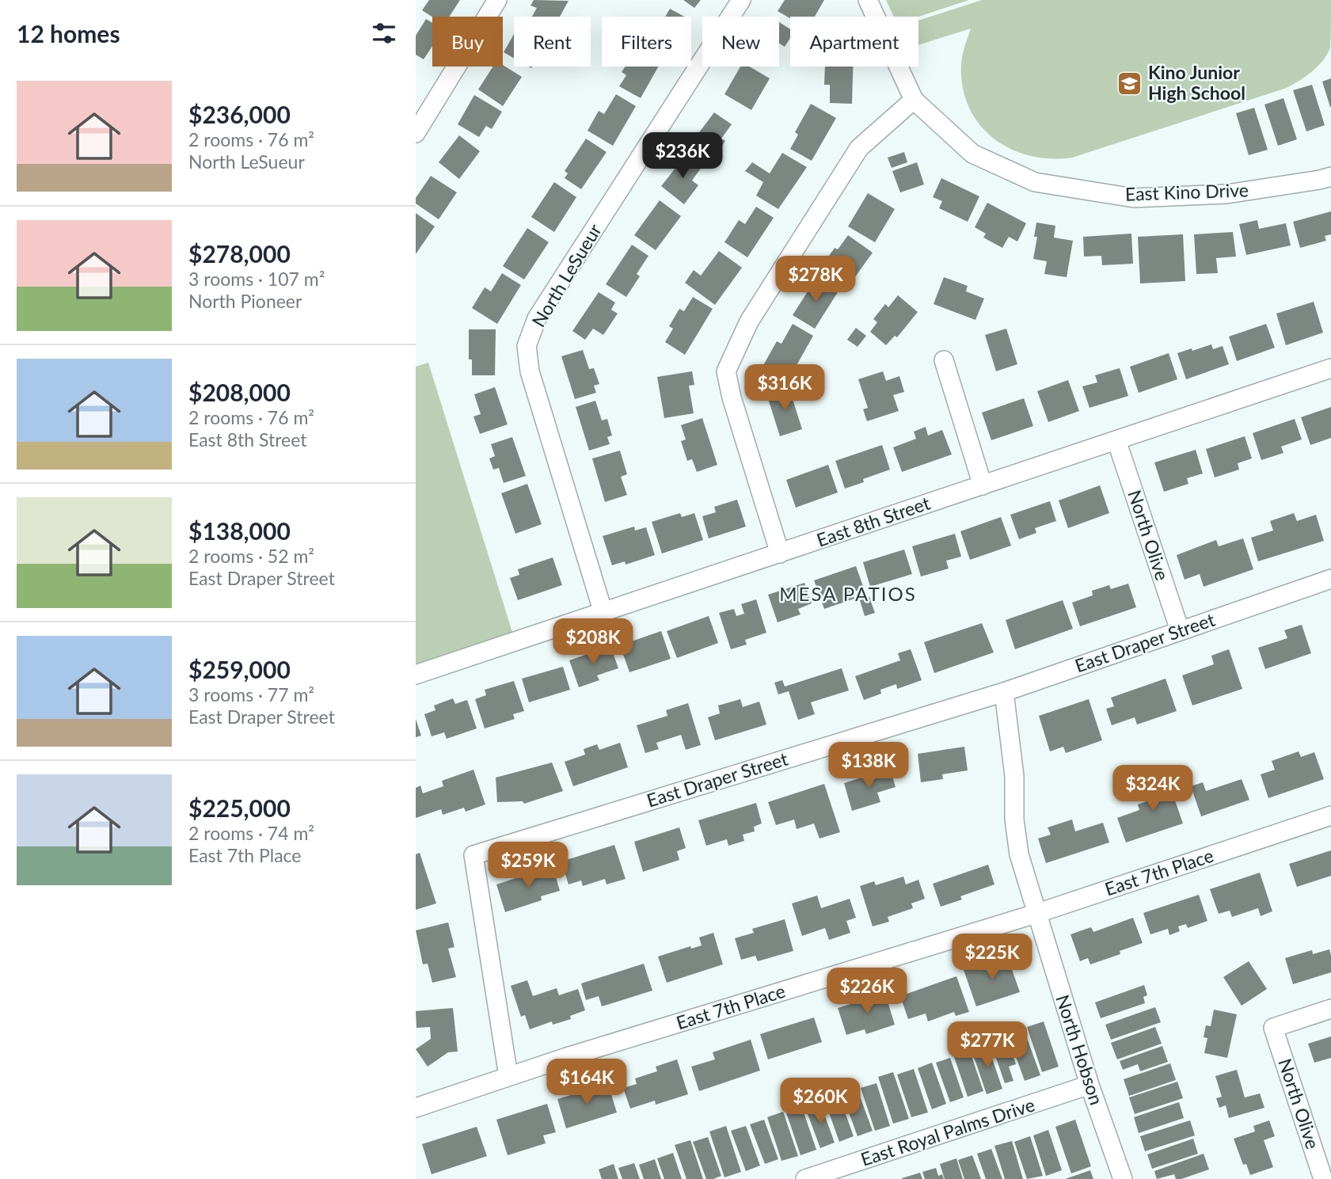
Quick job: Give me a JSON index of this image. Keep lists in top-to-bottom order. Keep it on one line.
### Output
{"streets":{"street":["East Kino Drive","North LeSueur","East 8th Street","North Olive","East Draper Street","East 7th Place","North Hobson","East Royal Palms Drive"]},"crossings":[["North LeSueur","East 8th Street"],["East 8th Street","North Olive"],["North Olive","East Draper Street"],["East Draper Street","East 7th Place"],["East Draper Street","North Hobson"],["East 7th Place","North Hobson"],["North Hobson","East Royal Palms Drive"]],"districts":["MESA PATIOS"],"places":{"school or university":["Kino Junior High School"]},"page":{"heading":"12 homes","chip":["Buy","Rent","Filters","New","Apartment"],"list":[{"name":"$236,000","note":"2 rooms · 76 m² · North LeSueur"},{"name":"$278,000","note":"3 rooms · 107 m² · North Pioneer"},{"name":"$208,000","note":"2 rooms · 76 m² · East 8th Street"},{"name":"$138,000","note":"2 rooms · 52 m² · East Draper Street"},{"name":"$259,000","note":"3 rooms · 77 m² · East Draper Street"},{"name":"$225,000","note":"2 rooms · 74 m² · East 7th Place"}],"price":["$236K","$278K","$316K","$208K","$138K","$324K","$259K","$225K","$226K","$277K","$164K","$260K"]}}
